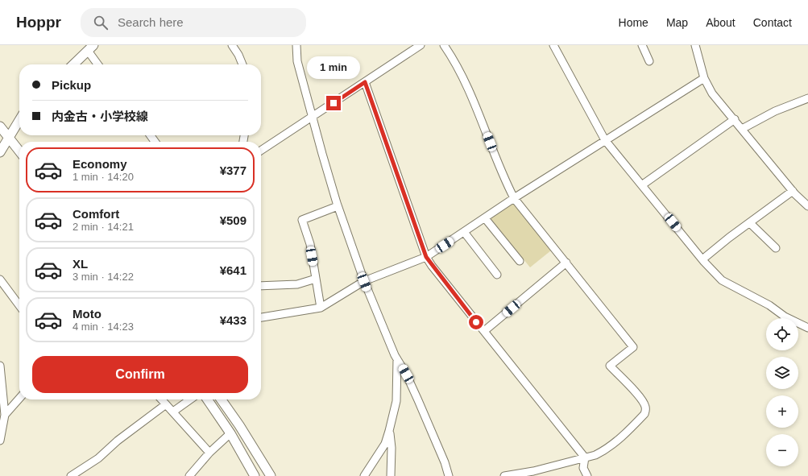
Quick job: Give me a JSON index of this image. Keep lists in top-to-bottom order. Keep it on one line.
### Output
{"page":{"header":"Hoppr","search":"Search here","nav":["Home","Map","About","Contact"],"bubble":"1 min","banner":["Pickup","内金古・小学校線"],"list":[{"name":"Economy","note":"1 min · 14:20","value":"¥377"},{"name":"Comfort","note":"2 min · 14:21","value":"¥509"},{"name":"XL","note":"3 min · 14:22","value":"¥641"},{"name":"Moto","note":"4 min · 14:23","value":"¥433"}],"map_buttons":["+","−"],"buttons":"Confirm"}}
